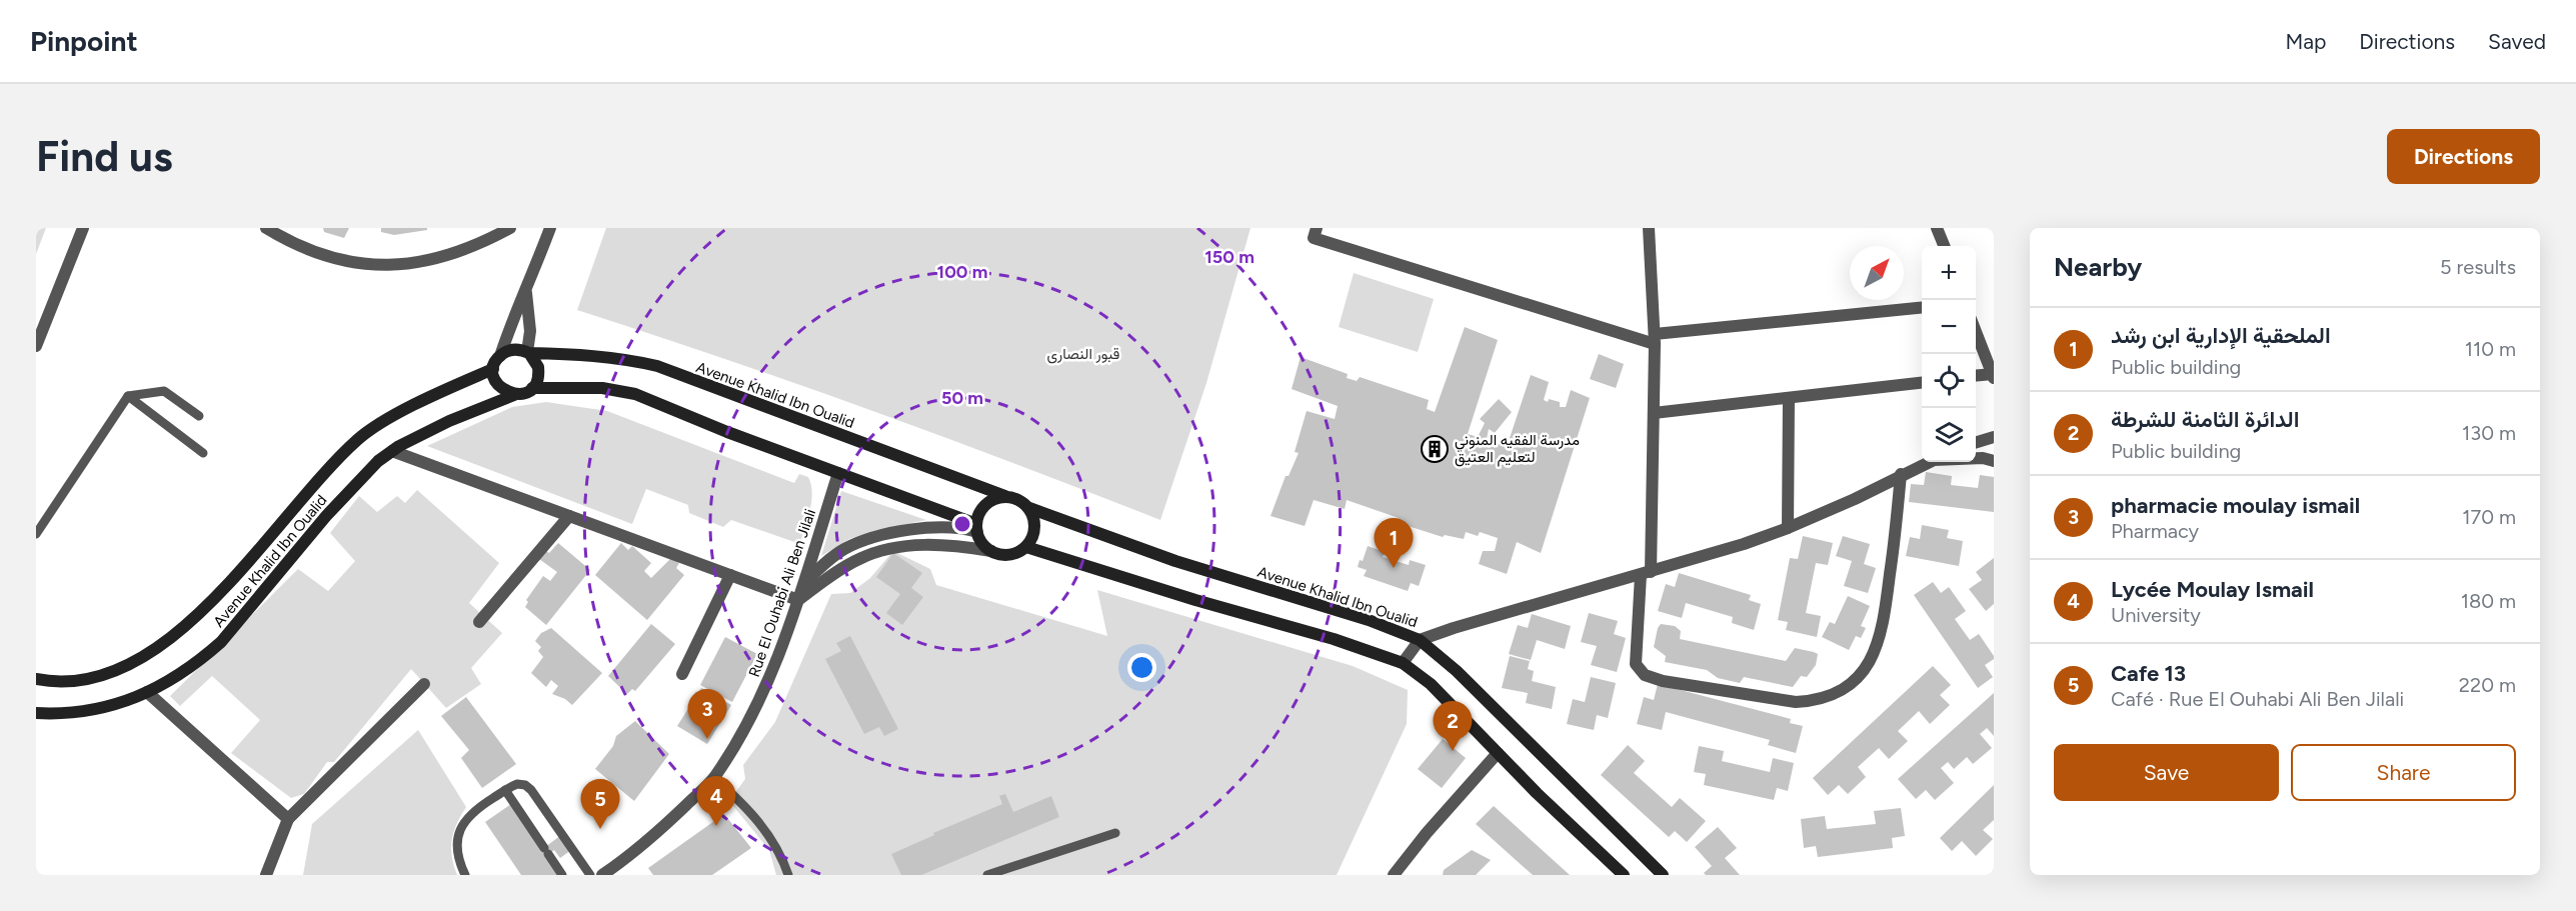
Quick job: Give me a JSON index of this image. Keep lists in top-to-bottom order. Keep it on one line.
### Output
{"streets":{"main road":["Avenue Khalid Ibn Oualid"],"street":["Rue El Ouhabi Ali Ben Jilali"]},"parks":["قبور النصارى"],"places":{"building":["مدرسة الفقيه المنوني لتعليم العتيق"]},"north":"top right","page":{"header":"Pinpoint","nav":["Map","Directions","Saved"],"buttons":["Directions",["Save","Share"]],"title":"Find us","heading":["Nearby","5 results"],"map_buttons":["+","−"],"list":[{"mark":"1","name":"الملحقية الإدارية ابن رشد","note":"Public building","value":"110 m"},{"mark":"2","name":"الدائرة الثامنة للشرطة","note":"Public building","value":"130 m"},{"mark":"3","name":"pharmacie moulay ismail","note":"Pharmacy","value":"170 m"},{"mark":"4","name":"Lycée Moulay Ismail","note":"University","value":"180 m"},{"mark":"5","name":"Cafe 13","note":"Café · Rue El Ouhabi Ali Ben Jilali","value":"220 m"}],"pins":["1","3","2","4","5"]},"rings":["150 m","100 m","50 m"]}
